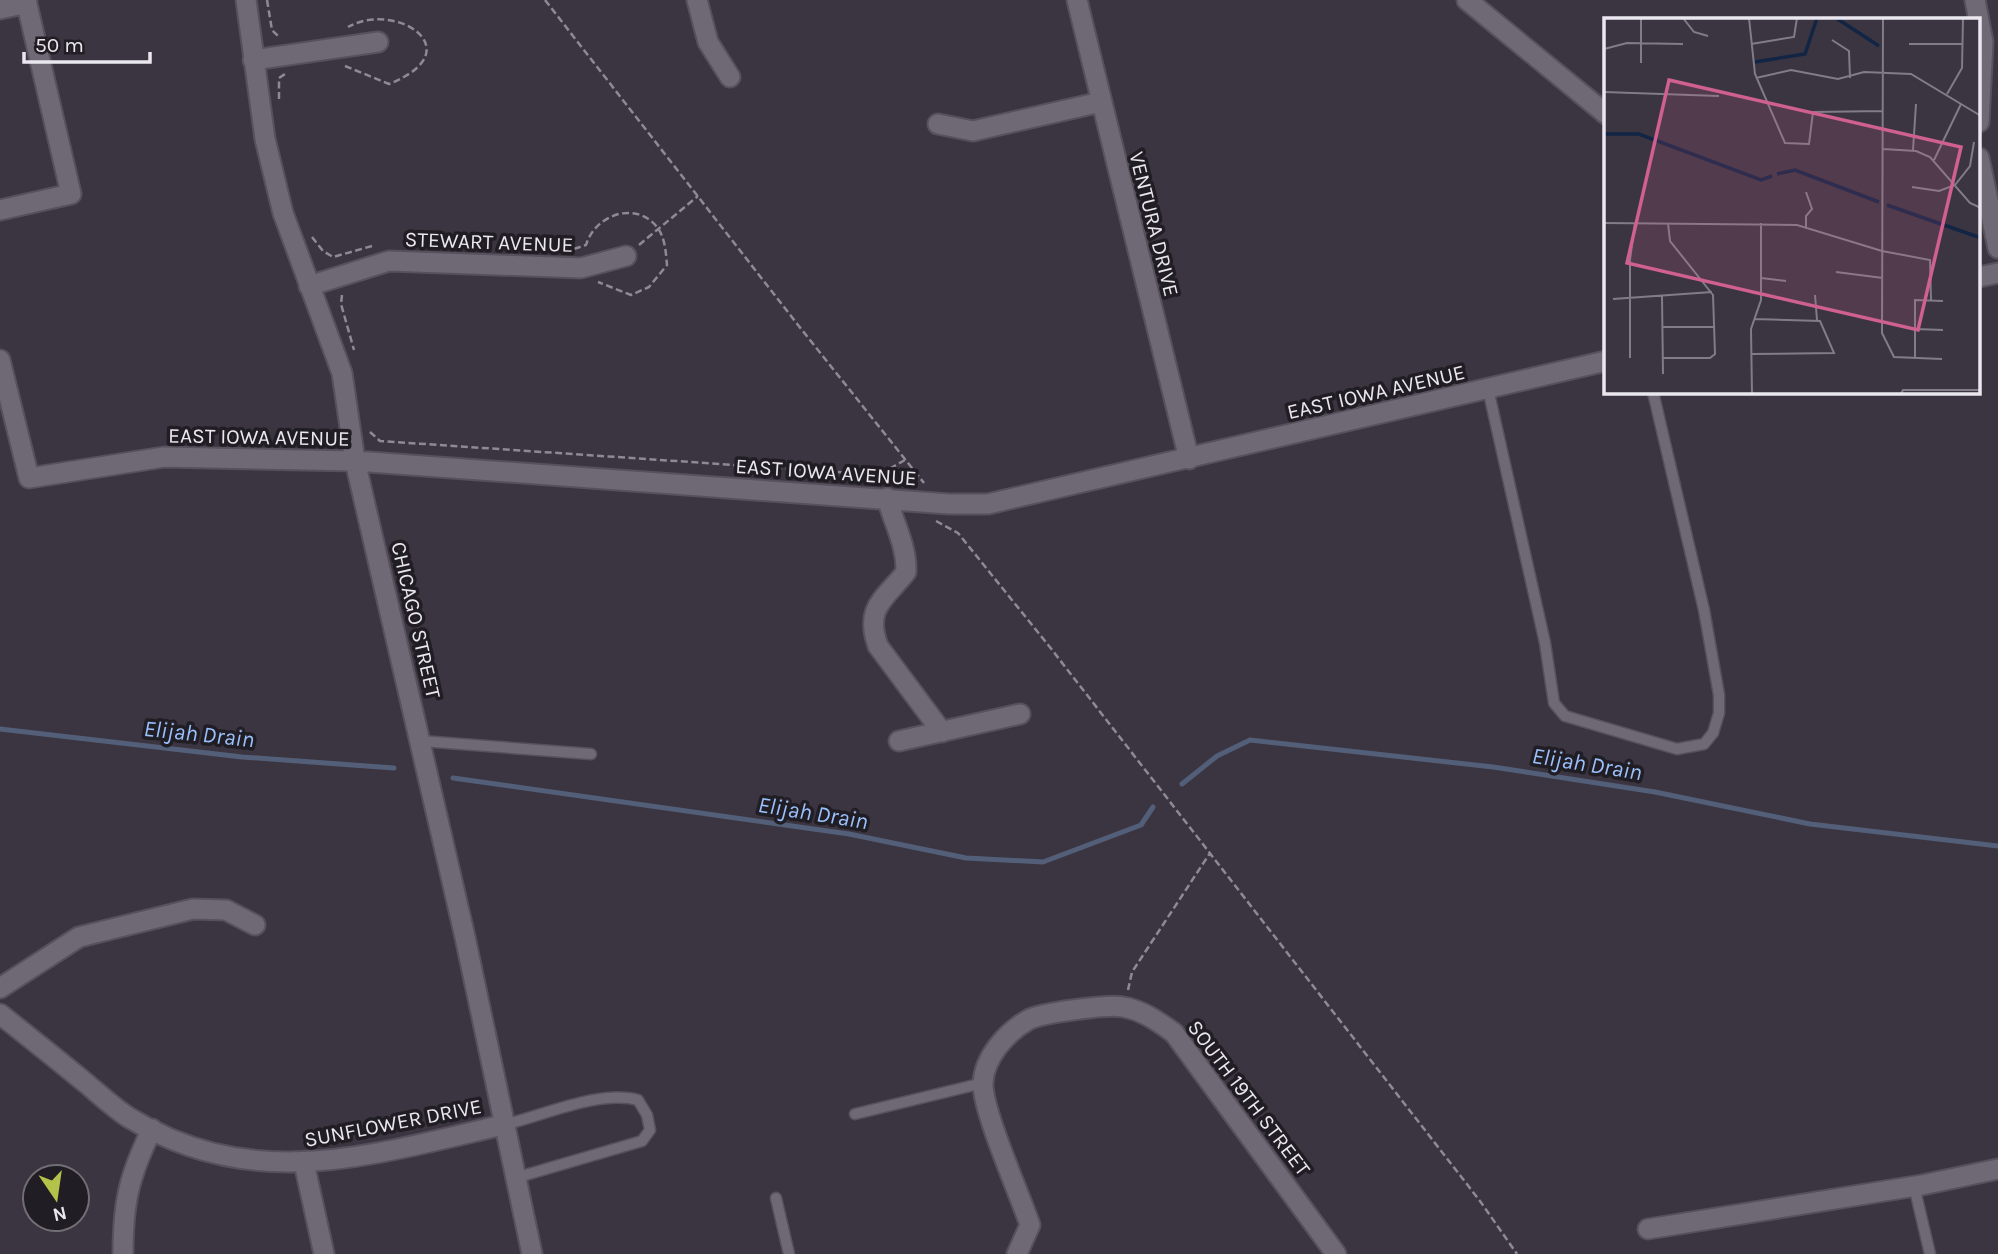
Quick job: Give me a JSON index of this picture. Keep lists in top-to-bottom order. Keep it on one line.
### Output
{"streets":{"street":["VENTURA DRIVE","STEWART AVENUE","EAST IOWA AVENUE","CHICAGO STREET","SOUTH 19TH STREET","SUNFLOWER DRIVE"]},"crossings":[["VENTURA DRIVE","EAST IOWA AVENUE"],["STEWART AVENUE","CHICAGO STREET"],["EAST IOWA AVENUE","CHICAGO STREET"],["CHICAGO STREET","SUNFLOWER DRIVE"]],"water":["Elijah Drain"],"scale_bar":"50 m","north":"bottom"}
